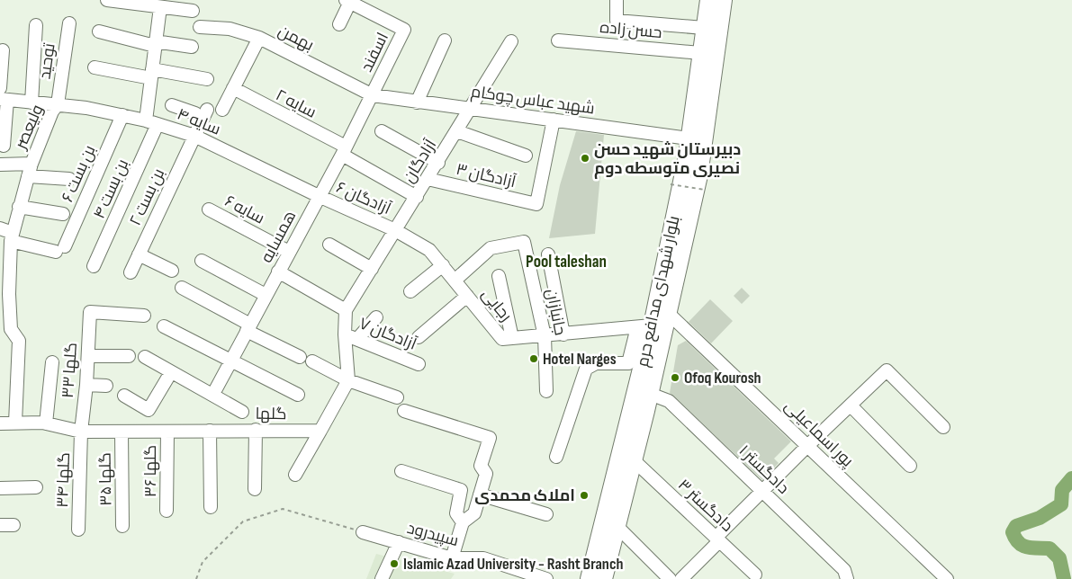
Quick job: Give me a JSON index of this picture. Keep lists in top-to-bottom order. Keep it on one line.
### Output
{"streets":{"main road":["بلوار شهدای مدافع حرم"],"street":["حسن زاده","بهمن","اسفند","توحید","شهید عباس چوکام","سایه ۲","سایه ۴","ولیعصر","آزادگان","بن بست ۶","آزادگان ۳","بن بست ۴","بن بست ۲","آزادگان ۶","سایه ۶","همسایه","رجایی","جانبازان","آزادگان ۷","گلها ۳۳","گلها","پور اسماعیلی","دادگستر ۱","گلها ۳۶","گلها ۳۵","گلها ۳۴","دادگستر ۳","سپیدرود"]},"crossings":[["حسن زاده","بلوار شهدای مدافع حرم"],["بهمن","اسفند"],["بهمن","شهید عباس چوکام"],["بهمن","همسایه"],["اسفند","شهید عباس چوکام"],["اسفند","همسایه"],["توحید","سایه ۴"],["توحید","ولیعصر"],["شهید عباس چوکام","آزادگان"],["شهید عباس چوکام","آزادگان ۳"],["شهید عباس چوکام","همسایه"],["شهید عباس چوکام","بلوار شهدای مدافع حرم"],["سایه ۲","آزادگان"],["سایه ۲","همسایه"],["سایه ۴","ولیعصر"],["سایه ۴","بن بست ۶"],["سایه ۴","بن بست ۴"],["سایه ۴","بن بست ۲"],["سایه ۴","آزادگان ۶"],["سایه ۴","همسایه"],["ولیعصر","بن بست ۶"],["ولیعصر","گلها"],["آزادگان","آزادگان ۳"],["آزادگان","آزادگان ۶"],["آزادگان","رجایی"],["آزادگان ۶","همسایه"],["آزادگان ۶","رجایی"],["سایه ۶","همسایه"],["بلوار شهدای مدافع حرم","رجایی"],["بلوار شهدای مدافع حرم","پور اسماعیلی"],["بلوار شهدای مدافع حرم","دادگستر ۱"],["بلوار شهدای مدافع حرم","دادگستر ۳"],["رجایی","جانبازان"],["گلها ۳۳","گلها"],["گلها ۳۳","گلها ۳۴"],["گلها","گلها ۳۶"],["گلها","گلها ۳۵"],["گلها","گلها ۳۴"]],"districts":["Pool taleshan"],"places":["دبیرستان شهید حسن نصیری متوسطه دوم","Hotel Narges","Ofoq Kourosh","املاک محمدی","Islamic Azad University - Rasht Branch"]}
